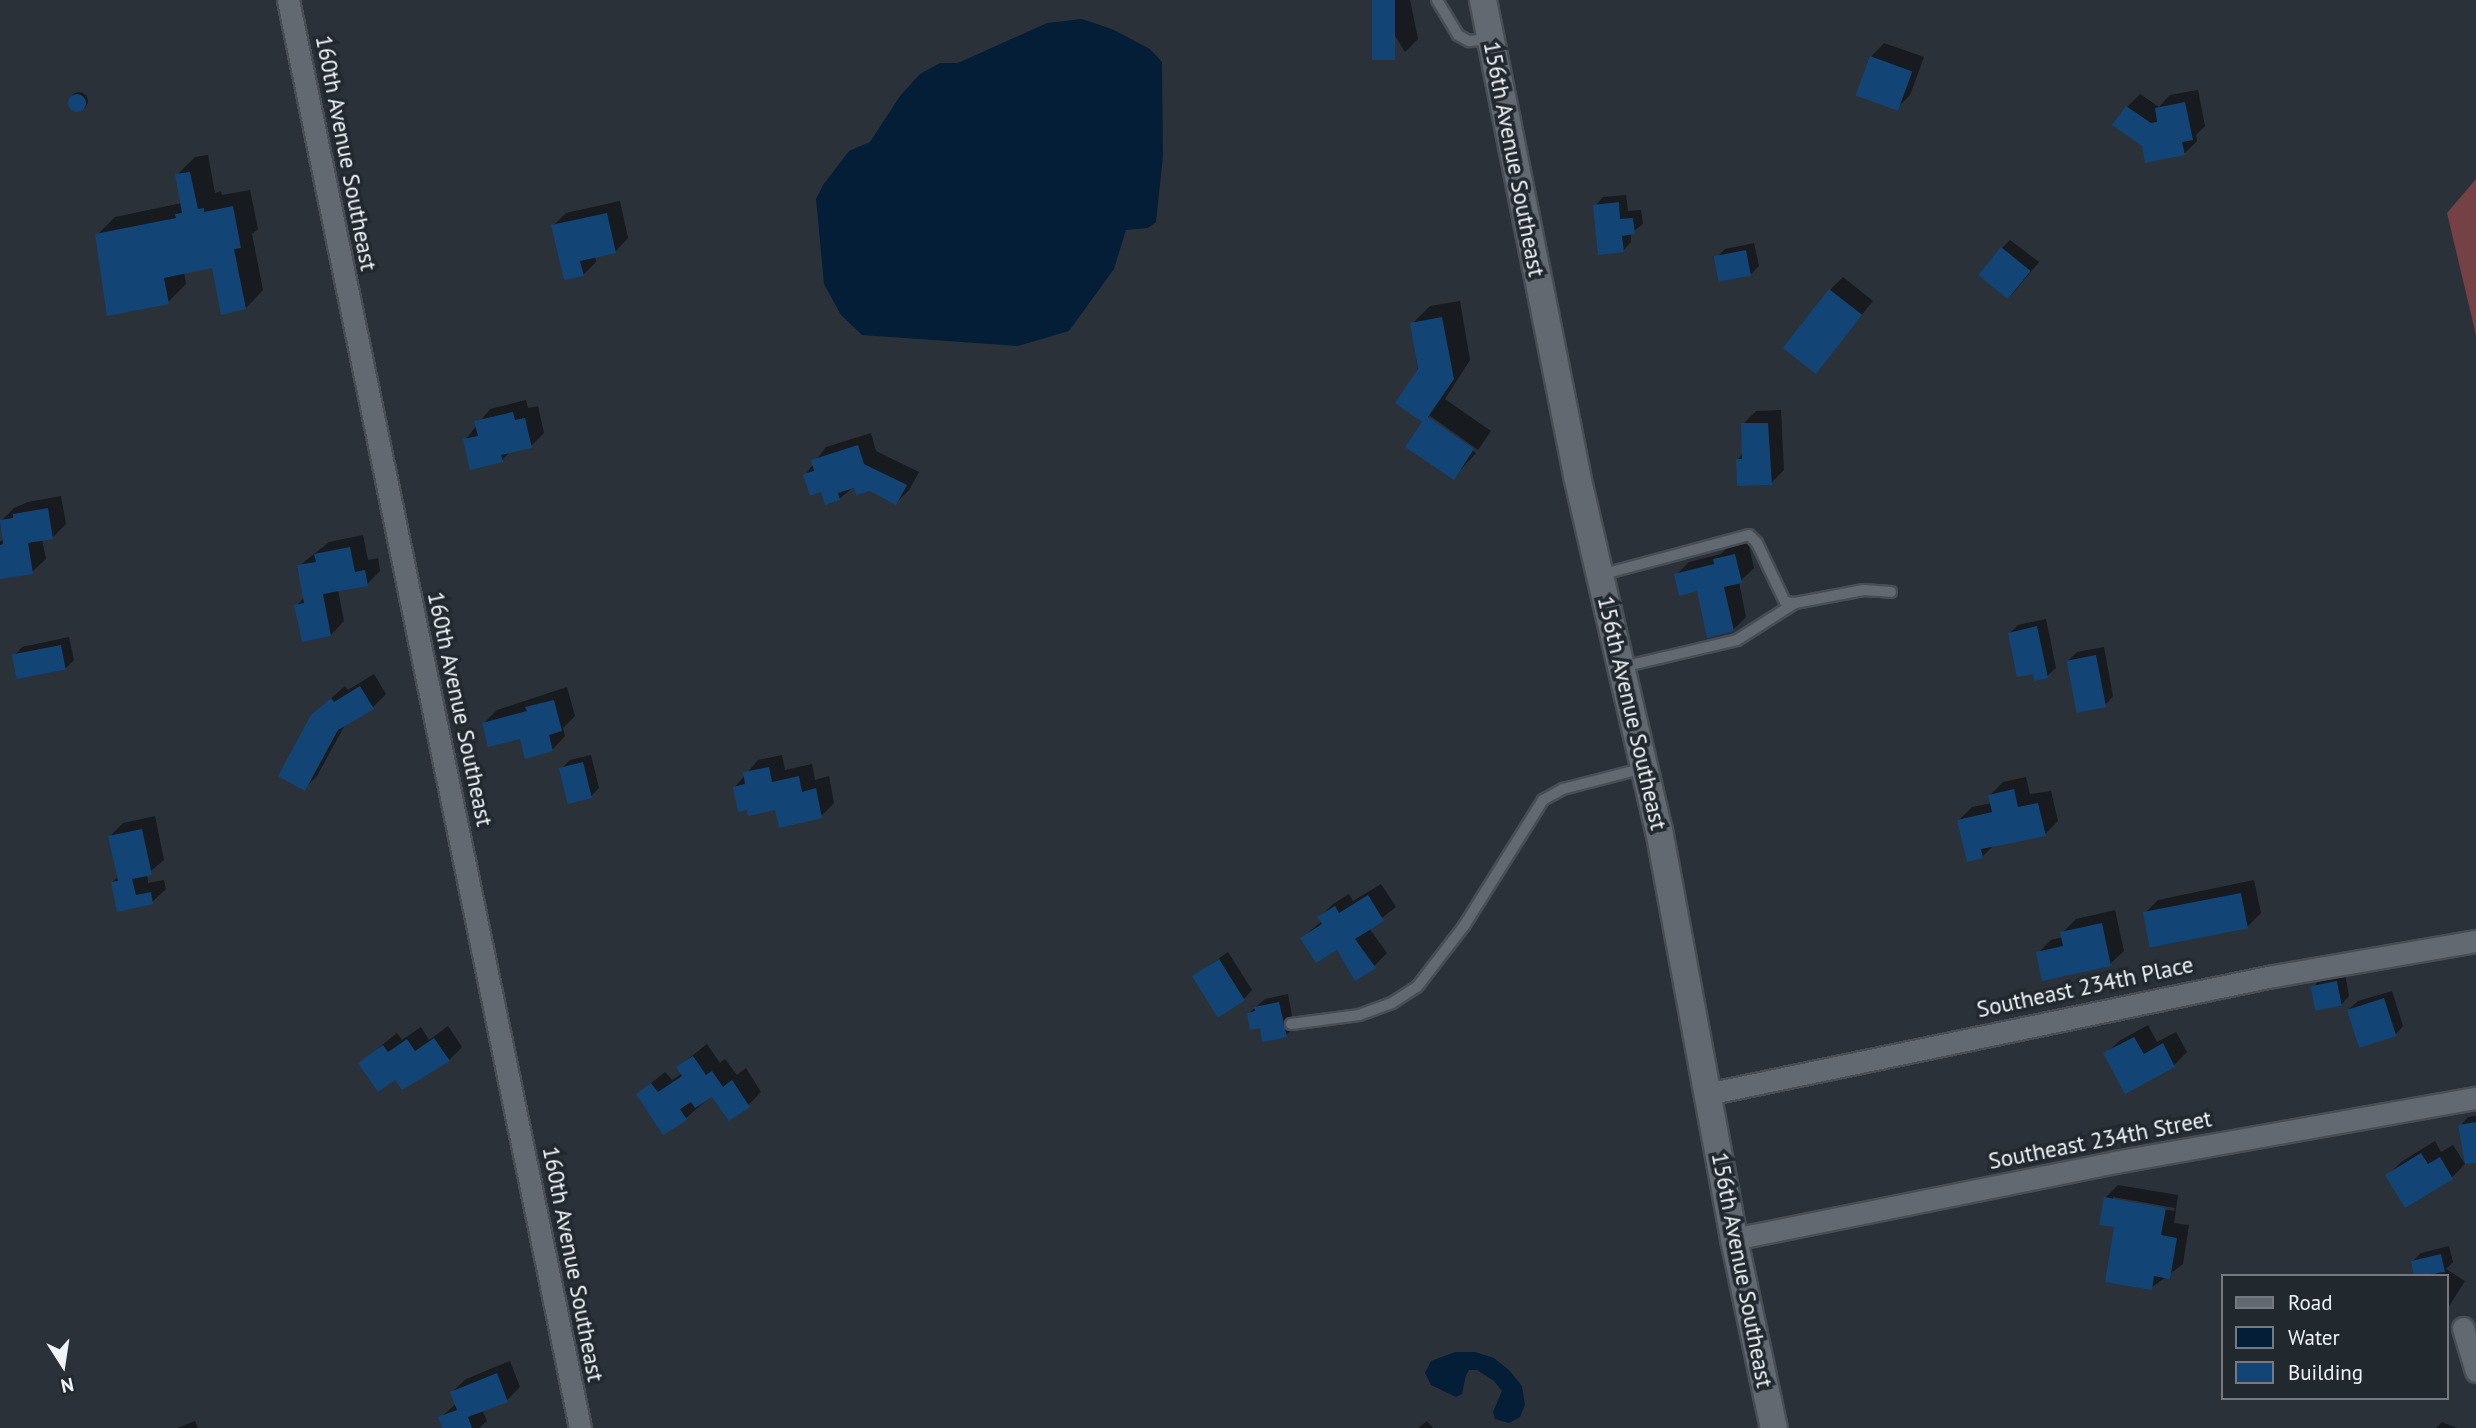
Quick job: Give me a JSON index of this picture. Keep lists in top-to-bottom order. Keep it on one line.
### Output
{"streets":{"street":["160th Avenue Southeast","156th Avenue Southeast","Southeast 234th Place","Southeast 234th Street"]},"crossings":[["156th Avenue Southeast","Southeast 234th Place"],["156th Avenue Southeast","Southeast 234th Street"]],"legend":["Road","Water","Building"],"north":"bottom"}
